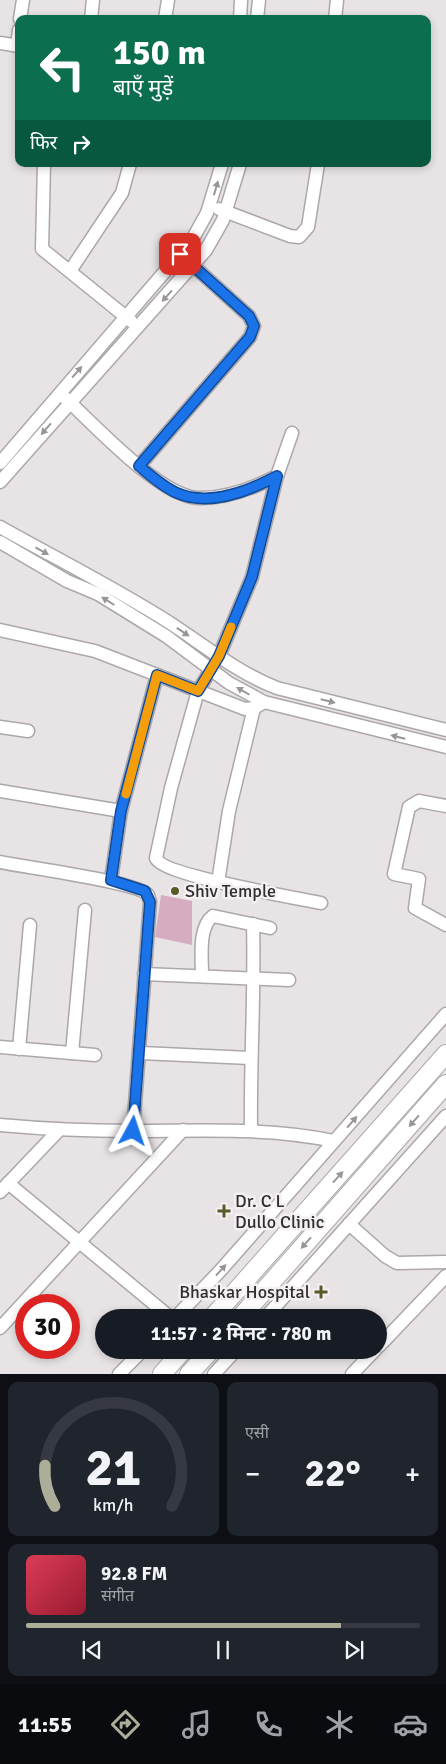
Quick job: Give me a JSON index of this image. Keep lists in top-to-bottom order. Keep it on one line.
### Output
{"places":{"other":["Shiv Temple"],"health":["Dr. C L Dullo Clinic","Bhaskar Hospital"]},"page":{"turn":["150 m","बाएँ मुड़ें"],"then":"फिर","limit":"30","trip":"11:57 · 2 मिनट · 780 m","tile":"एसी","heat":["−","22°","+"],"song":["92.8 FM","संगीत"],"tabs":"11:55","gauge":["21","km/h"]}}
